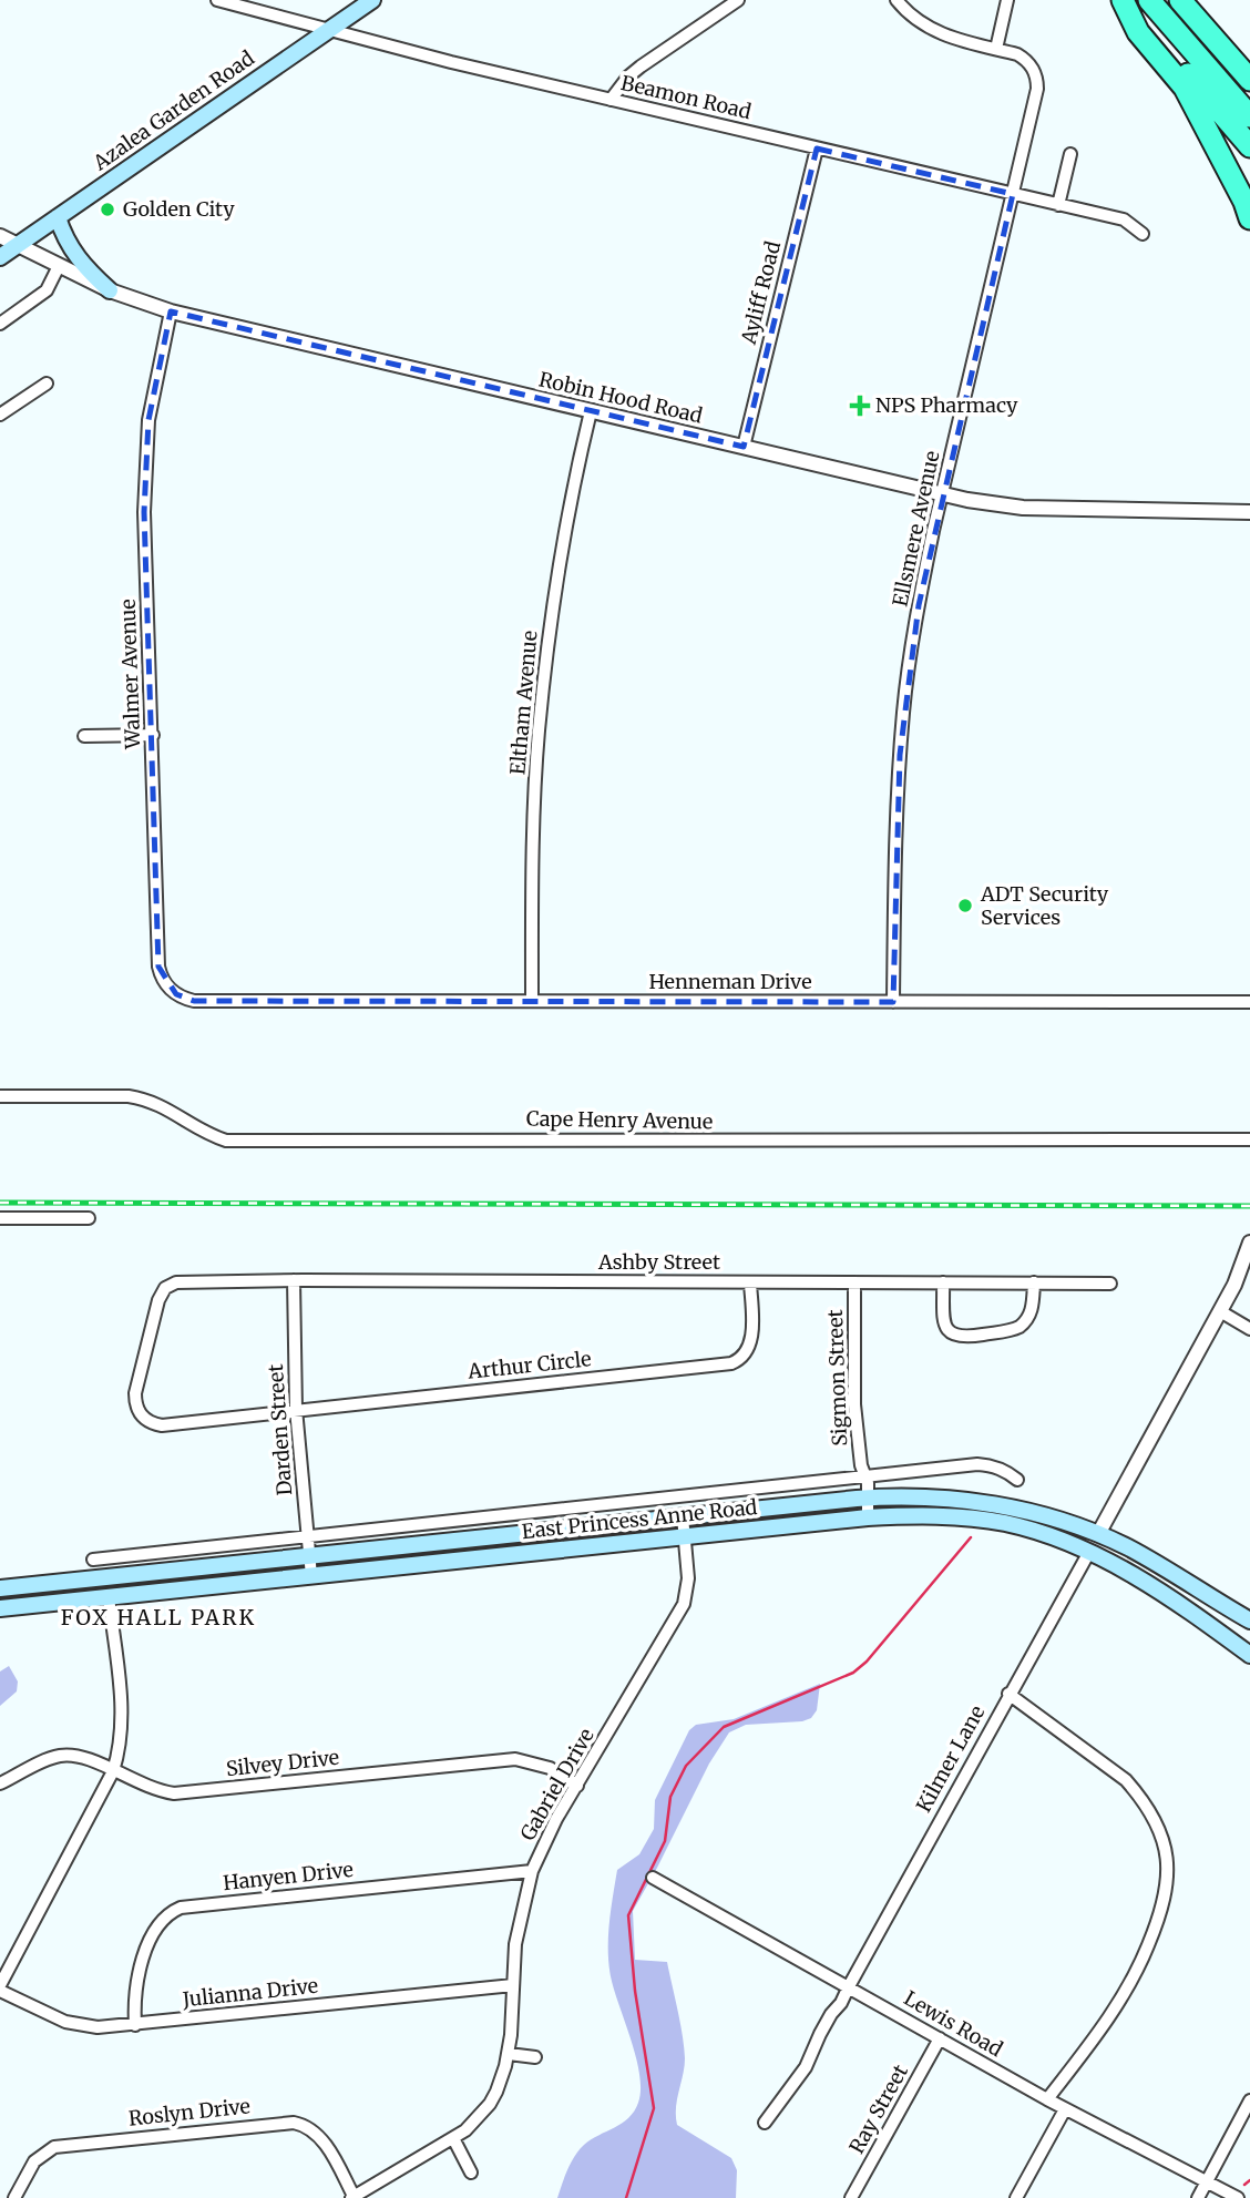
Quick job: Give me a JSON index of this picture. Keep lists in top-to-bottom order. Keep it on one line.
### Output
{"streets":{"main road":["Azalea Garden Road","East Princess Anne Road"],"street":["Beamon Road","Ayliff Road","Robin Hood Road","Ellsmere Avenue","Walmer Avenue","Eltham Avenue","Henneman Drive","Cape Henry Avenue","Ashby Street","Arthur Circle","Sigmon Street","Darden Street","Kilmer Lane","Silvey Drive","Gabriel Drive","Hanyen Drive","Julianna Drive","Lewis Road","Ray Street","Roslyn Drive"]},"crossings":[["Beamon Road","Azalea Garden Road"],["Beamon Road","Ayliff Road"],["Beamon Road","Ellsmere Avenue"],["Azalea Garden Road","Robin Hood Road"],["Ayliff Road","Robin Hood Road"],["Robin Hood Road","Ellsmere Avenue"],["Robin Hood Road","Walmer Avenue"],["Robin Hood Road","Eltham Avenue"],["Ellsmere Avenue","Henneman Drive"],["Walmer Avenue","Henneman Drive"],["Eltham Avenue","Henneman Drive"],["Ashby Street","Arthur Circle"],["Ashby Street","Sigmon Street"],["Ashby Street","Darden Street"],["Arthur Circle","Darden Street"],["Sigmon Street","East Princess Anne Road"],["Darden Street","East Princess Anne Road"],["East Princess Anne Road","Kilmer Lane"],["East Princess Anne Road","Gabriel Drive"],["Kilmer Lane","Lewis Road"],["Silvey Drive","Gabriel Drive"],["Gabriel Drive","Hanyen Drive"],["Gabriel Drive","Julianna Drive"],["Gabriel Drive","Roslyn Drive"],["Hanyen Drive","Julianna Drive"],["Lewis Road","Ray Street"]],"districts":["FOX HALL PARK"],"places":{"other":["Golden City","ADT Security Services"],"health":["NPS Pharmacy"]}}
